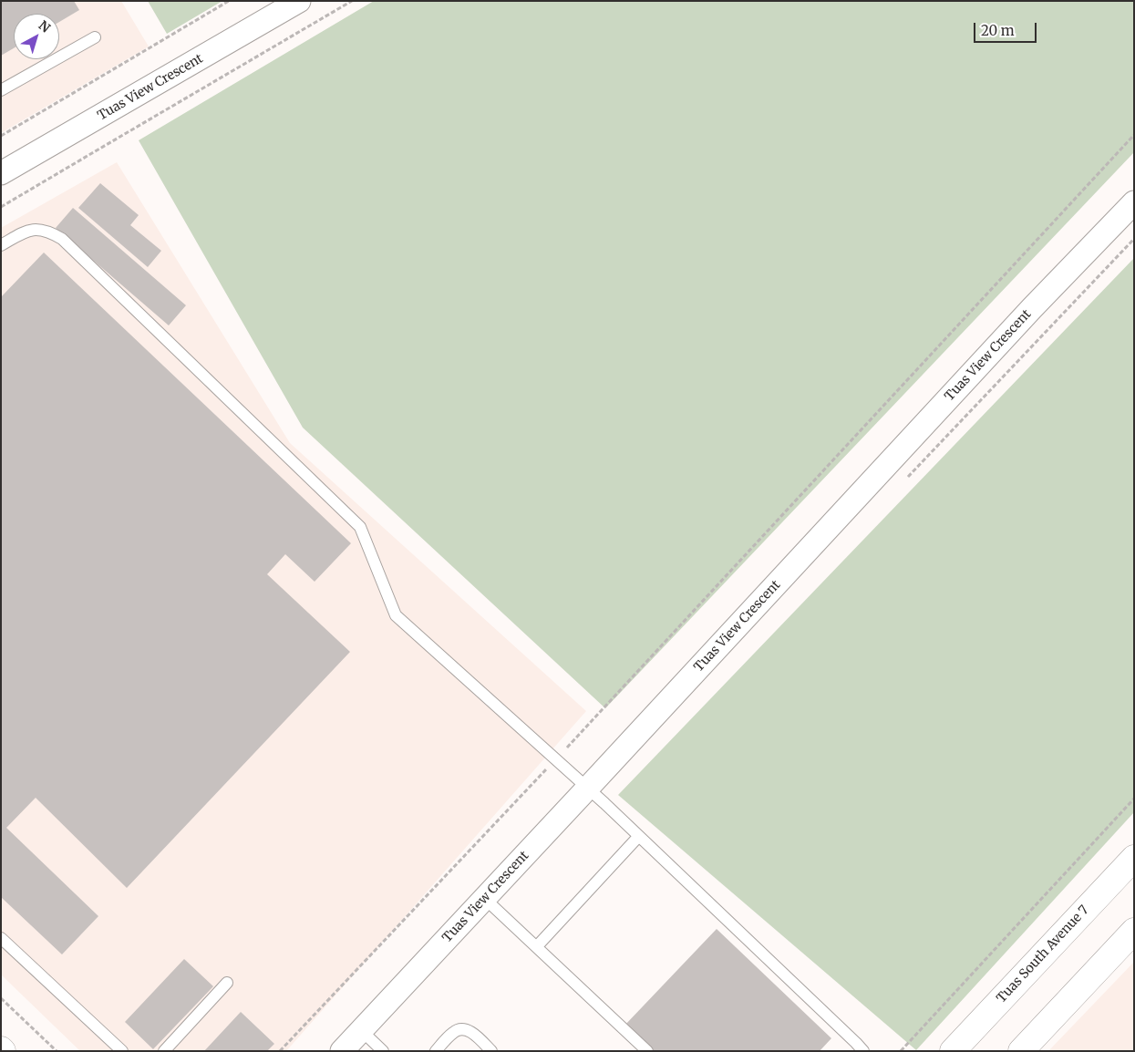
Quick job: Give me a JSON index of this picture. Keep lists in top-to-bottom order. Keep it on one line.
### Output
{"streets":{"street":["Tuas View Crescent","Tuas South Avenue 7"]},"scale_bar":"20 m","north":"top right"}
